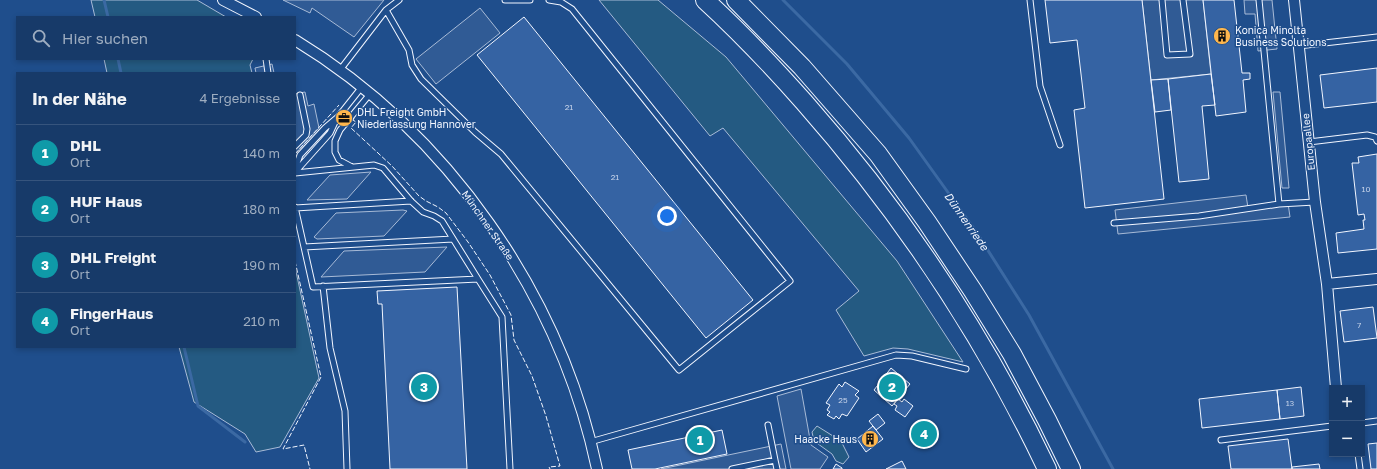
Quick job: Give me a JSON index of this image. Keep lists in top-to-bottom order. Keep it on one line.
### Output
{"streets":{"street":["Europaallee","Münchner Straße"]},"water":["Dünnenriede"],"places":{"building":["Konica Minolta Business Solutions","Haacke Haus"],"office":["DHL Freight GmbH Niederlassung Hannover"]},"house_numbers":["21","21","10","7","25","13"],"page":{"search":"Hier suchen","heading":["In der Nähe","4 Ergebnisse"],"list":[{"mark":"1","name":"DHL","note":"Ort","value":"140 m"},{"mark":"2","name":"HUF Haus","note":"Ort","value":"180 m"},{"mark":"3","name":"DHL Freight","note":"Ort","value":"190 m"},{"mark":"4","name":"FingerHaus","note":"Ort","value":"210 m"}],"pins":["2","3","4","1"],"map_buttons":["+","−"]}}
